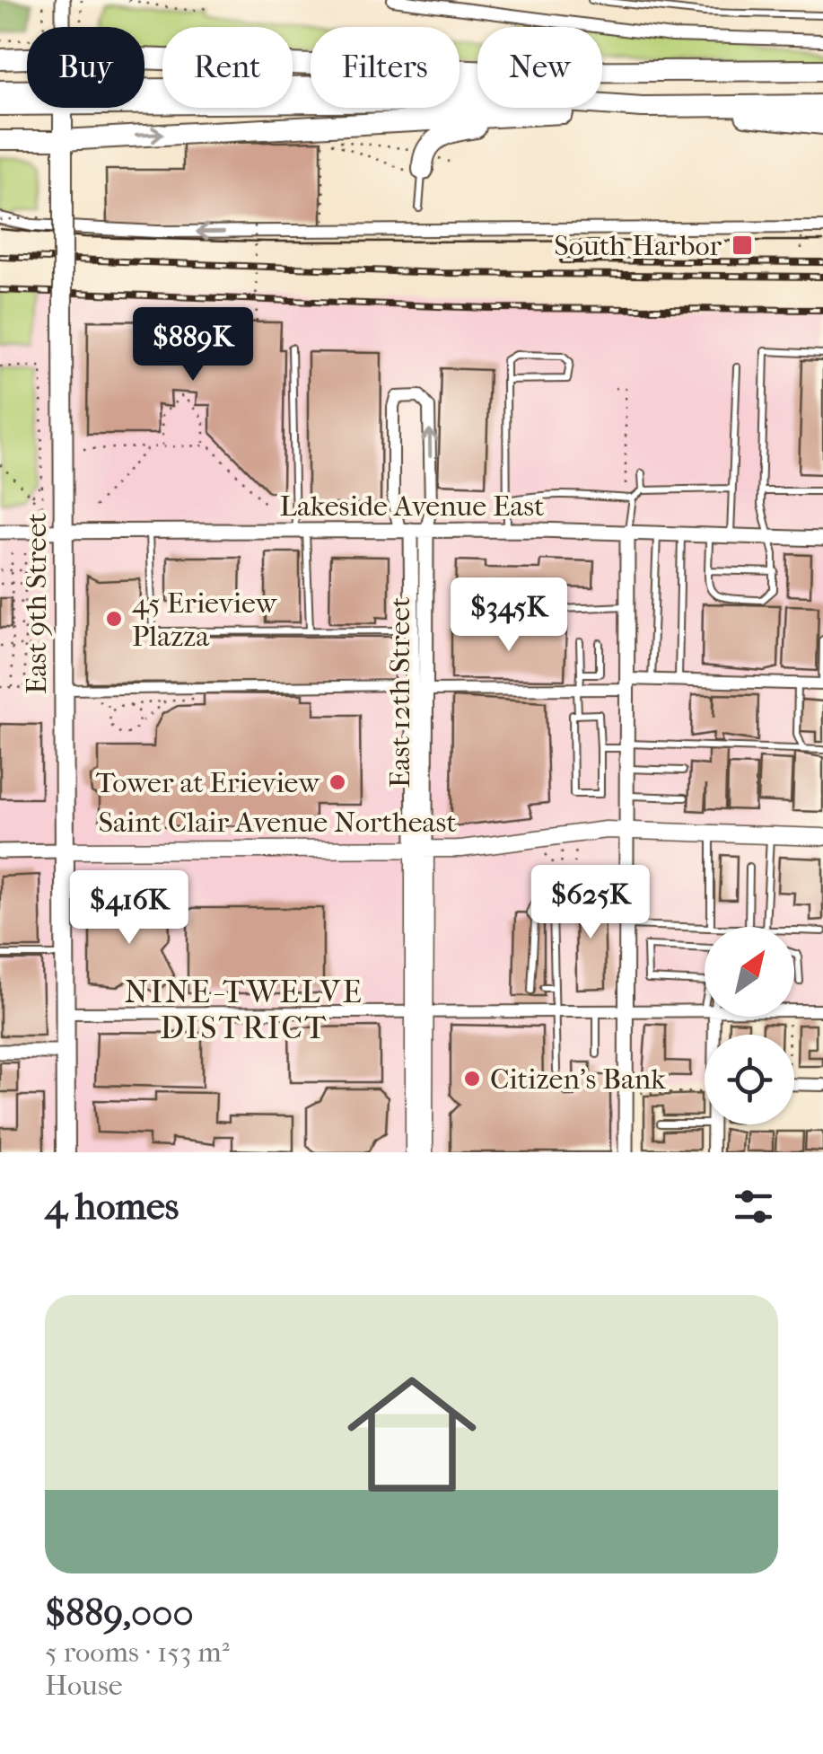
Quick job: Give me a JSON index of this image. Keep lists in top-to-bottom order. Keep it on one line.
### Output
{"streets":{"main road":["East 9th Street","East 12th Street","Saint Clair Avenue Northeast"],"street":["Lakeside Avenue East"]},"crossings":[["Lakeside Avenue East","East 9th Street"],["Lakeside Avenue East","East 12th Street"],["East 9th Street","Saint Clair Avenue Northeast"],["East 12th Street","Saint Clair Avenue Northeast"]],"districts":["NINE-TWELVE DISTRICT"],"places":{"transit":["South Harbor"],"other":["45 Erieview Plazza","Tower at Erieview","Citizen's Bank"]},"north":"top right","page":{"chip":["Buy","Rent","Filters","New"],"price":["$889K","$345K","$625K","$416K"],"heading":"4 homes","list":[{"name":"$889,000","note":"5 rooms · 153 m² · House"}]}}
